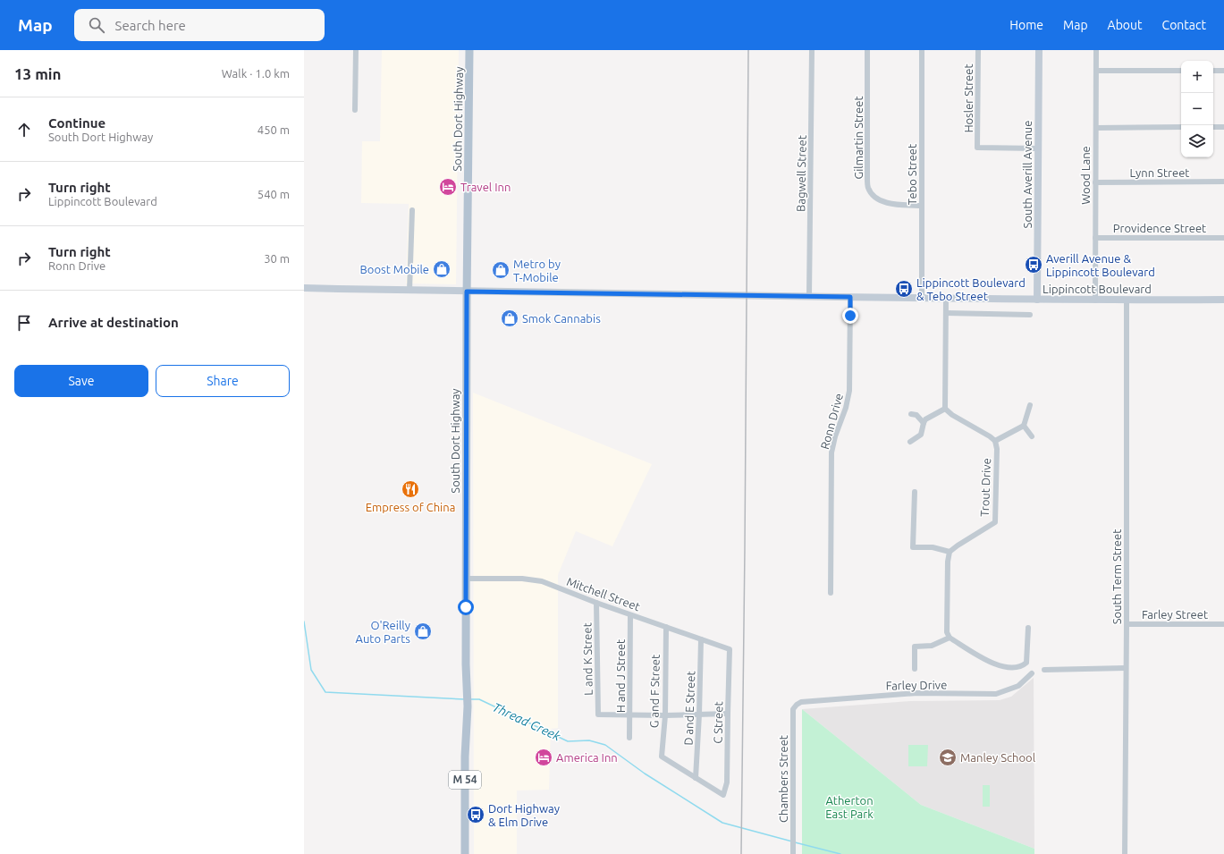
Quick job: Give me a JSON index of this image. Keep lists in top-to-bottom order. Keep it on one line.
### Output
{"streets":{"main road":["South Dort Highway","M 54"],"street":["Hosler Street","Gilmartin Street","Lynn Street","Bagwell Street","Tebo Street","South Averill Avenue","Wood Lane","Providence Street","Lippincott Boulevard","Ronn Drive","Trout Drive","South Term Street","Mitchell Street","Farley Street","L and K Street","H and J Street","Farley Drive","G and F Street","D and E Street","C Street","Chambers Street"]},"crossings":[["Hosler Street","South Averill Avenue"],["South Dort Highway","Lippincott Boulevard"],["South Dort Highway","Mitchell Street"],["Gilmartin Street","Tebo Street"],["Lynn Street","Wood Lane"],["Bagwell Street","Lippincott Boulevard"],["Tebo Street","Lippincott Boulevard"],["South Averill Avenue","Lippincott Boulevard"],["Wood Lane","Providence Street"],["Wood Lane","Lippincott Boulevard"],["Lippincott Boulevard","Ronn Drive"],["Lippincott Boulevard","South Term Street"],["South Term Street","Farley Street"],["Mitchell Street","L and K Street"],["Mitchell Street","H and J Street"],["Mitchell Street","G and F Street"],["Mitchell Street","D and E Street"],["Mitchell Street","C Street"],["L and K Street","H and J Street"],["Farley Drive","Chambers Street"],["G and F Street","D and E Street"],["G and F Street","C Street"],["D and E Street","C Street"]],"water":["Thread Creek"],"parks":["Atherton East Park"],"places":{"hotel":["Travel Inn","America Inn"],"bus stop":["Averill Avenue & Lippincott Boulevard","Lippincott Boulevard & Tebo Street","Dort Highway & Elm Drive"],"shop":["Boost Mobile","Metro by T-Mobile","Smok Cannabis","O'Reilly Auto Parts"],"restaurant":["Empress of China"],"school or university":["Manley School"]},"page":{"header":"Map","search":"Search here","nav":["Home","Map","About","Contact"],"heading":["13 min","Walk · 1.0 km"],"map_buttons":["+","−"],"list":[["Continue","South Dort Highway","450 m"],["Turn right","Lippincott Boulevard","540 m"],["Turn right","Ronn Drive","30 m"],"Arrive at destination"],"buttons":["Save","Share"]}}
